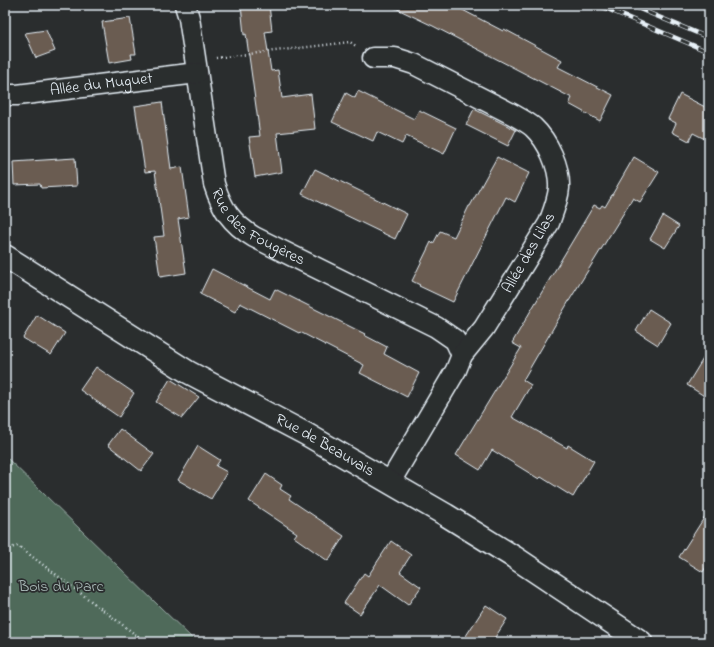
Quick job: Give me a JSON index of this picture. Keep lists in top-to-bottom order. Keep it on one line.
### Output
{"streets":{"street":["Allée du Muguet","Rue des Fougères","Allée des Lilas","Rue de Beauvais"]},"crossings":[["Allée du Muguet","Rue des Fougères"],["Rue des Fougères","Allée des Lilas"],["Allée des Lilas","Rue de Beauvais"]],"parks":["Bois du Parc"]}
